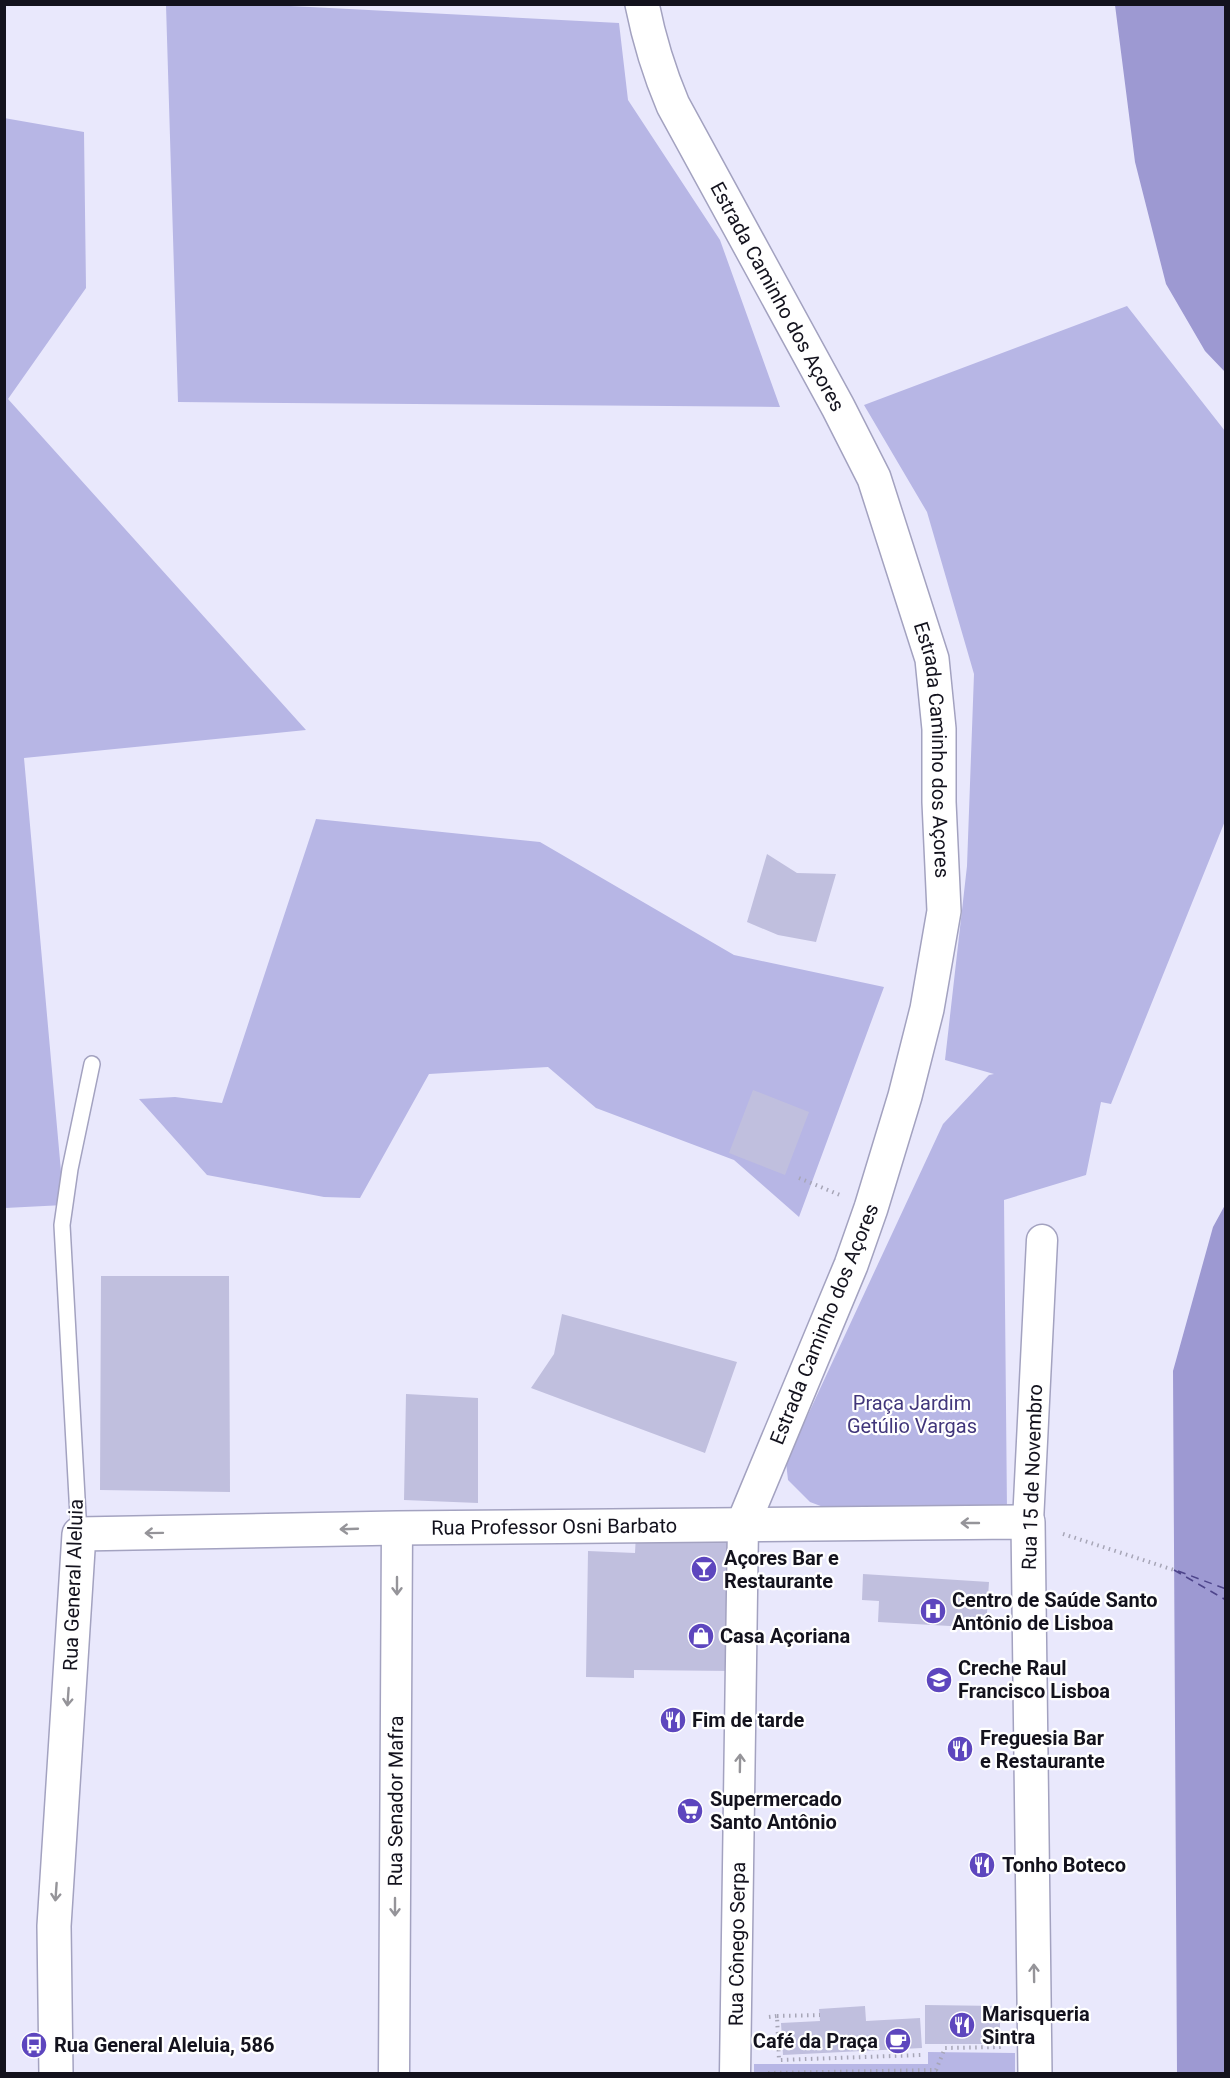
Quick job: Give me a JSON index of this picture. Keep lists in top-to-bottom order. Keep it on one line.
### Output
{"streets":{"main road":["Estrada Caminho dos Açores","Rua 15 de Novembro","Rua Professor Osni Barbato","Rua General Aleluia"],"street":["Rua Senador Mafra","Rua Cônego Serpa"]},"crossings":[["Estrada Caminho dos Açores","Rua Professor Osni Barbato"],["Estrada Caminho dos Açores","Rua Cônego Serpa"],["Rua 15 de Novembro","Rua Professor Osni Barbato"],["Rua Professor Osni Barbato","Rua General Aleluia"],["Rua Professor Osni Barbato","Rua Senador Mafra"],["Rua Professor Osni Barbato","Rua Cônego Serpa"]],"one_way":["Rua 15 de Novembro","Rua Professor Osni Barbato","Rua General Aleluia","Rua Senador Mafra","Rua Cônego Serpa"],"parks":["Praça Jardim Getúlio Vargas"],"places":{"bar":["Açores Bar e Restaurante"],"hospital":["Centro de Saúde Santo Antônio de Lisboa"],"shop":["Casa Açoriana"],"school or university":["Creche Raul Francisco Lisboa"],"restaurant":["Fim de tarde","Freguesia Bar e Restaurante","Tonho Boteco","Marisqueria Sintra"],"supermarket":["Supermercado Santo Antônio"],"cafe":["Café da Praça"],"bus stop":["Rua General Aleluia, 586"]}}
